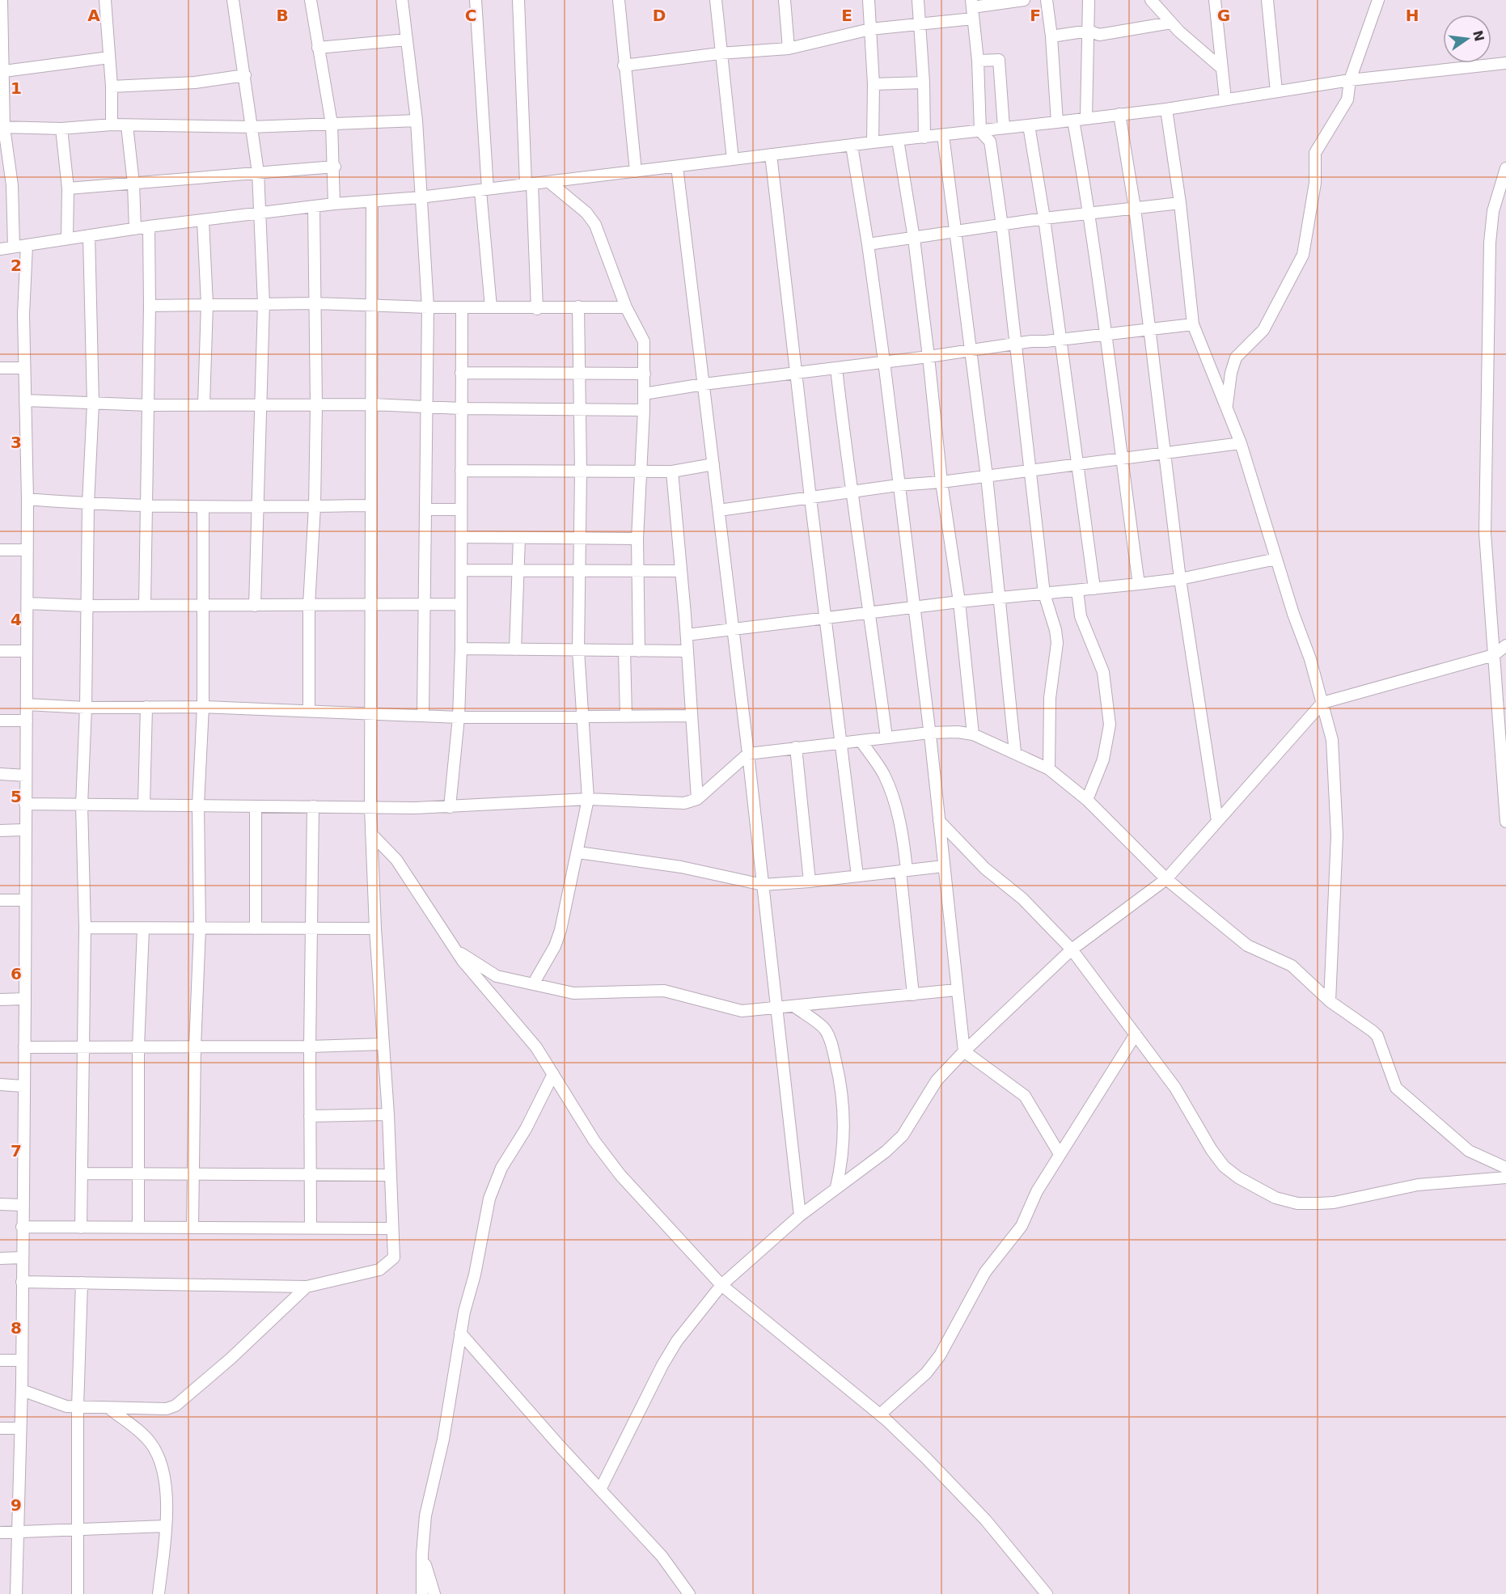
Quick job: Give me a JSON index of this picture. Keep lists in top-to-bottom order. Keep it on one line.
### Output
{"north":"right","grid":{"columns":["A","B","C","D","E","F","G","H"],"rows":["1","2","3","4","5","6","7","8","9"]}}
